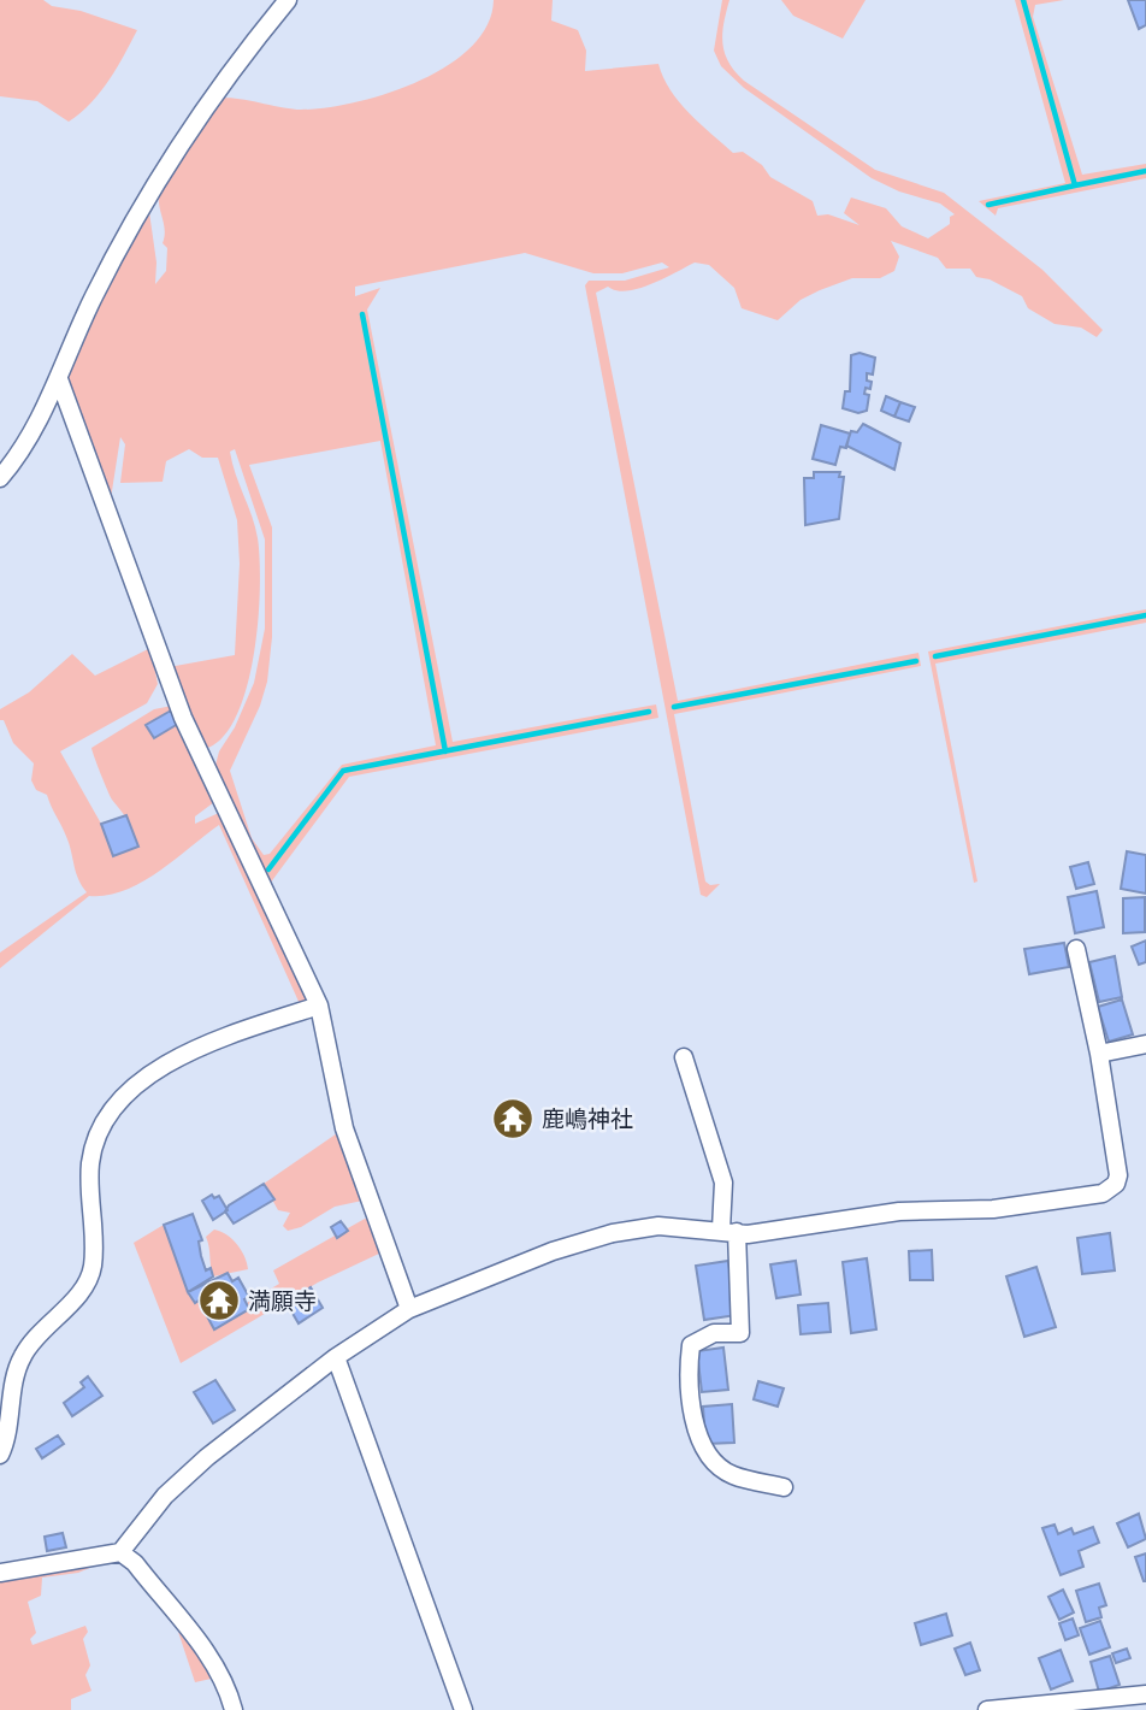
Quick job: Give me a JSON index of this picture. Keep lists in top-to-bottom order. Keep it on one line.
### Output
{"places":{"temple":["鹿嶋神社","満願寺"]}}
